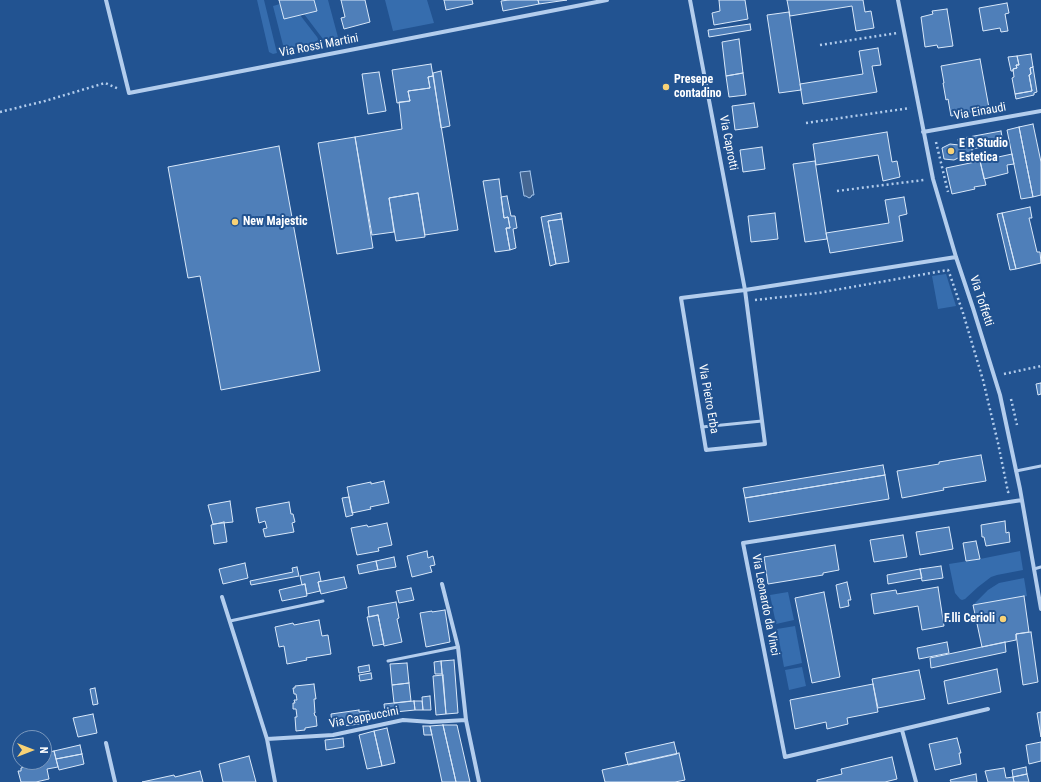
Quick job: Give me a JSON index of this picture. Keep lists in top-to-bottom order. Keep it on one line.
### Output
{"streets":{"street":["Via Rossi Martini","Via Einaudi","Via Caprotti","Via Toffetti","Via Pietro Erba","Via Leonardo da Vinci","Via Cappuccini"]},"crossings":[["Via Einaudi","Via Toffetti"],["Via Caprotti","Via Pietro Erba"],["Via Toffetti","Via Pietro Erba"],["Via Toffetti","Via Leonardo da Vinci"]],"places":["Presepe contadino","E R Studio Estetica","New Majestic","F.lli Cerioli"],"north":"right"}
